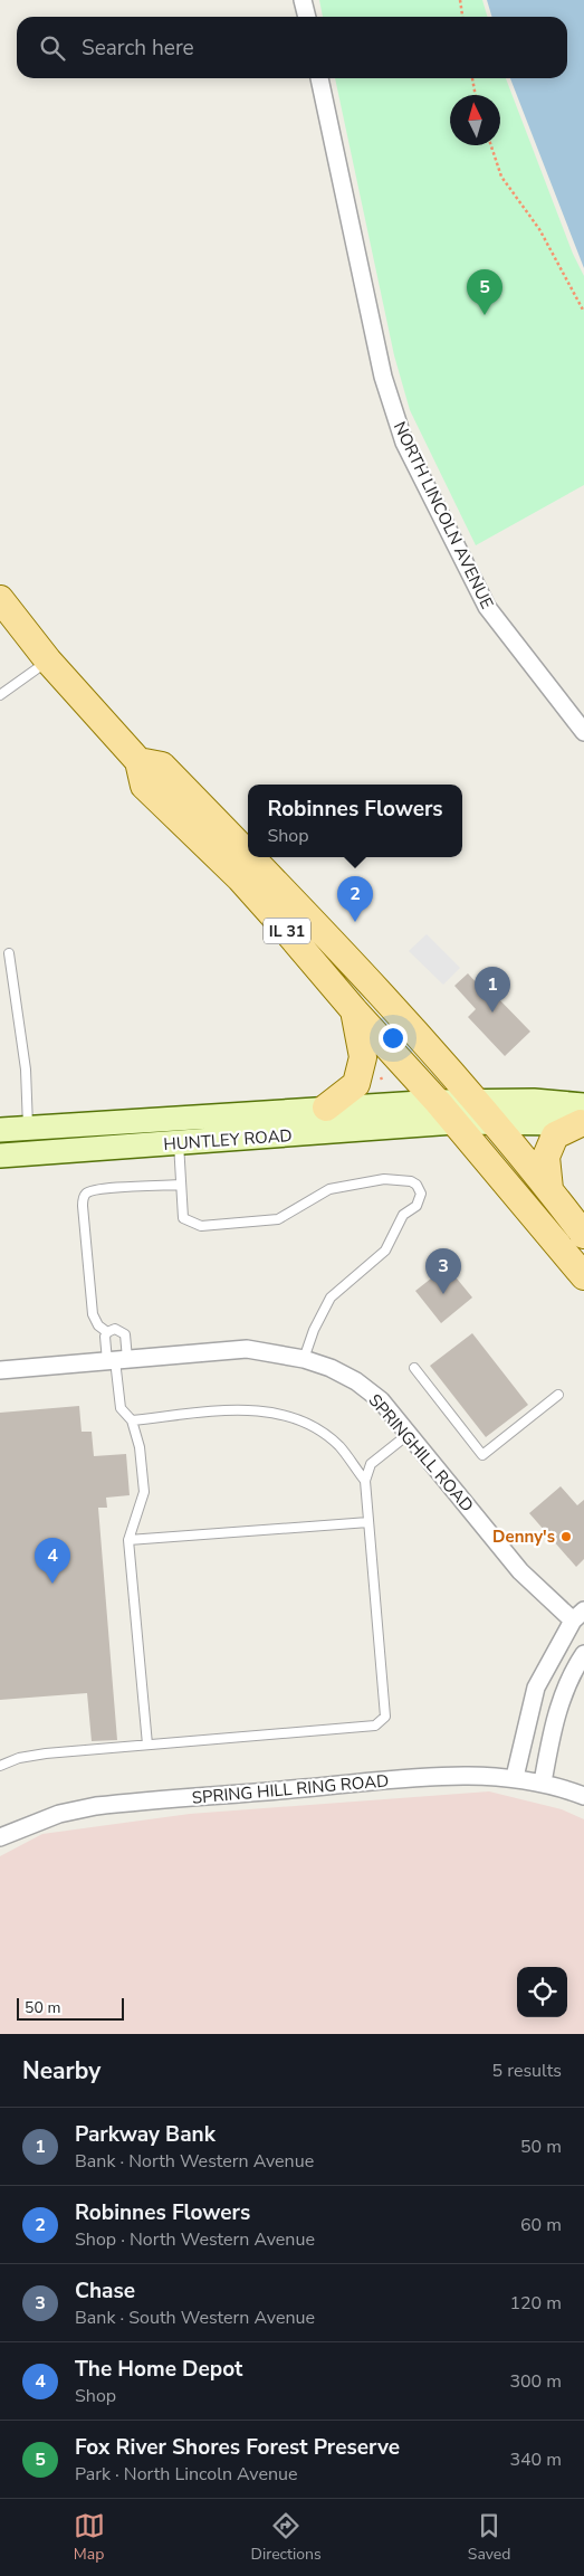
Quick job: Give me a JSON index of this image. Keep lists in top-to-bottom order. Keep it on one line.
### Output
{"streets":{"main road":["IL 31"],"street":["NORTH LINCOLN AVENUE","HUNTLEY ROAD","SPRINGHILL ROAD","SPRING HILL RING ROAD"]},"crossings":[["IL 31","HUNTLEY ROAD"]],"places":["Denny's"],"scale_bar":"50 m","north":"top","page":{"search":"Search here","pins":["5","2","1","3","4"],"popup":["Robinnes Flowers","Shop"],"scale":"50 m","heading":["Nearby","5 results"],"list":[{"mark":"1","name":"Parkway Bank","note":"Bank · North Western Avenue","value":"50 m"},{"mark":"2","name":"Robinnes Flowers","note":"Shop · North Western Avenue","value":"60 m"},{"mark":"3","name":"Chase","note":"Bank · South Western Avenue","value":"120 m"},{"mark":"4","name":"The Home Depot","note":"Shop","value":"300 m"},{"mark":"5","name":"Fox River Shores Forest Preserve","note":"Park · North Lincoln Avenue","value":"340 m"}],"nav":["Map","Directions","Saved"]}}
